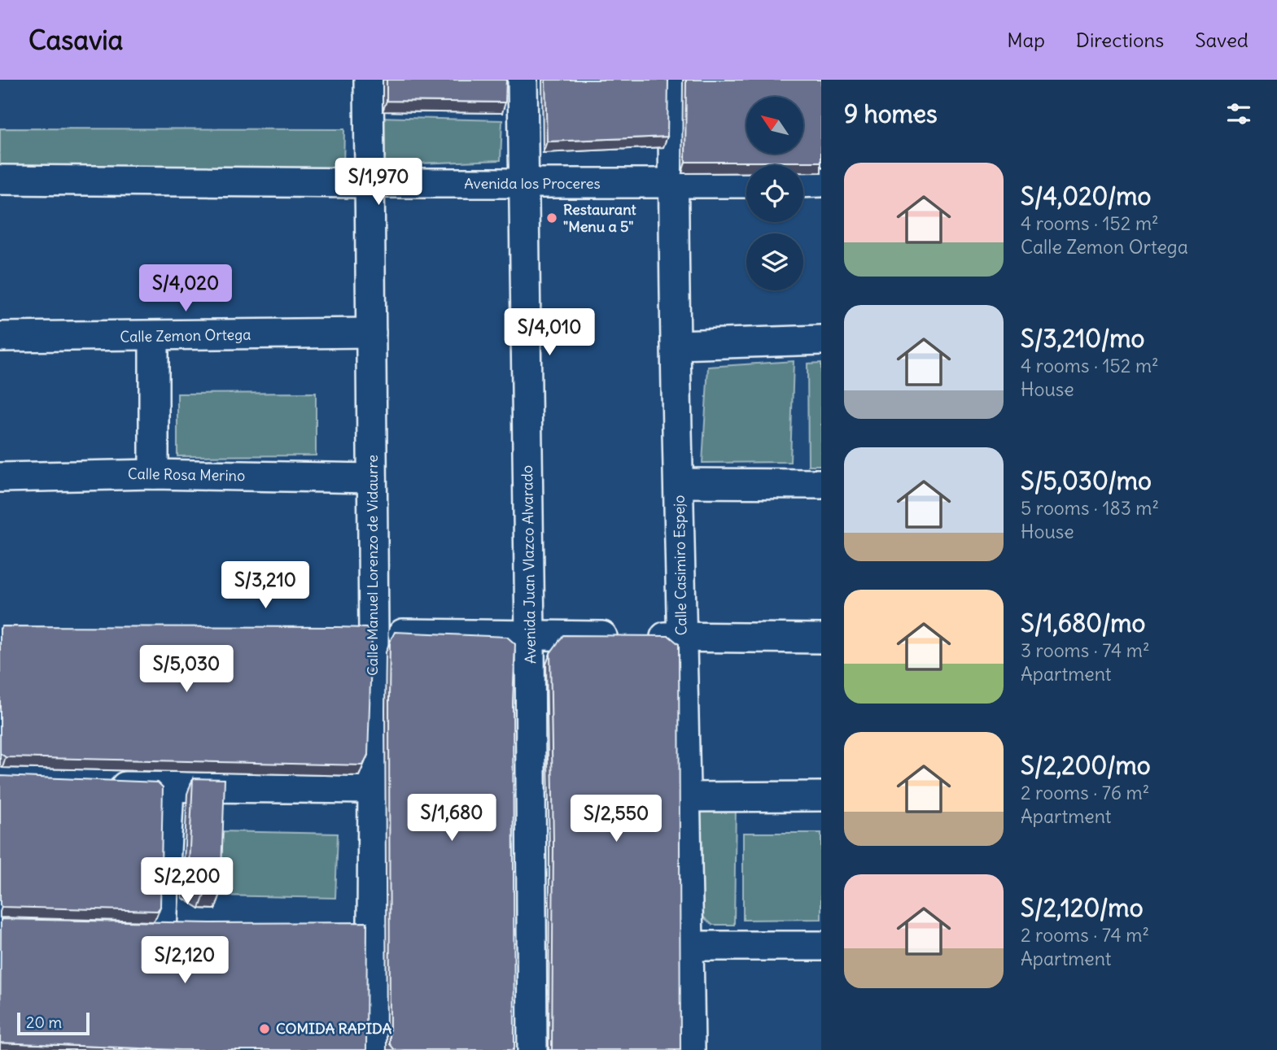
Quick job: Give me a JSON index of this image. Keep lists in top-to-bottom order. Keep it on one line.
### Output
{"streets":{"street":["Avenida los Proceres","Calle Zemon Ortega","Calle Rosa Merino","Avenida Juan Vlazco Alvarado","Calle Manuel Lorenzo de Vidaurre","Calle Casimiro Espejo"]},"crossings":[["Avenida los Proceres","Avenida Juan Vlazco Alvarado"],["Avenida los Proceres","Calle Manuel Lorenzo de Vidaurre"],["Avenida los Proceres","Calle Casimiro Espejo"],["Calle Zemon Ortega","Calle Manuel Lorenzo de Vidaurre"],["Calle Rosa Merino","Calle Manuel Lorenzo de Vidaurre"]],"places":["Restaurant \"Menu a 5\"","COMIDA RAPIDA"],"scale_bar":"20 m","north":"top left","page":{"header":"Casavia","nav":["Map","Directions","Saved"],"heading":"9 homes","list":[{"name":"S/4,020/mo","note":"4 rooms · 152 m² · Calle Zemon Ortega"},{"name":"S/3,210/mo","note":"4 rooms · 152 m² · House"},{"name":"S/5,030/mo","note":"5 rooms · 183 m² · House"},{"name":"S/1,680/mo","note":"3 rooms · 74 m² · Apartment"},{"name":"S/2,200/mo","note":"2 rooms · 76 m² · Apartment"},{"name":"S/2,120/mo","note":"2 rooms · 74 m² · Apartment"}],"price":["S/1,970","S/4,020","S/4,010","S/3,210","S/5,030","S/1,680","S/2,550","S/2,200","S/2,120"],"scale":"20 m"}}
